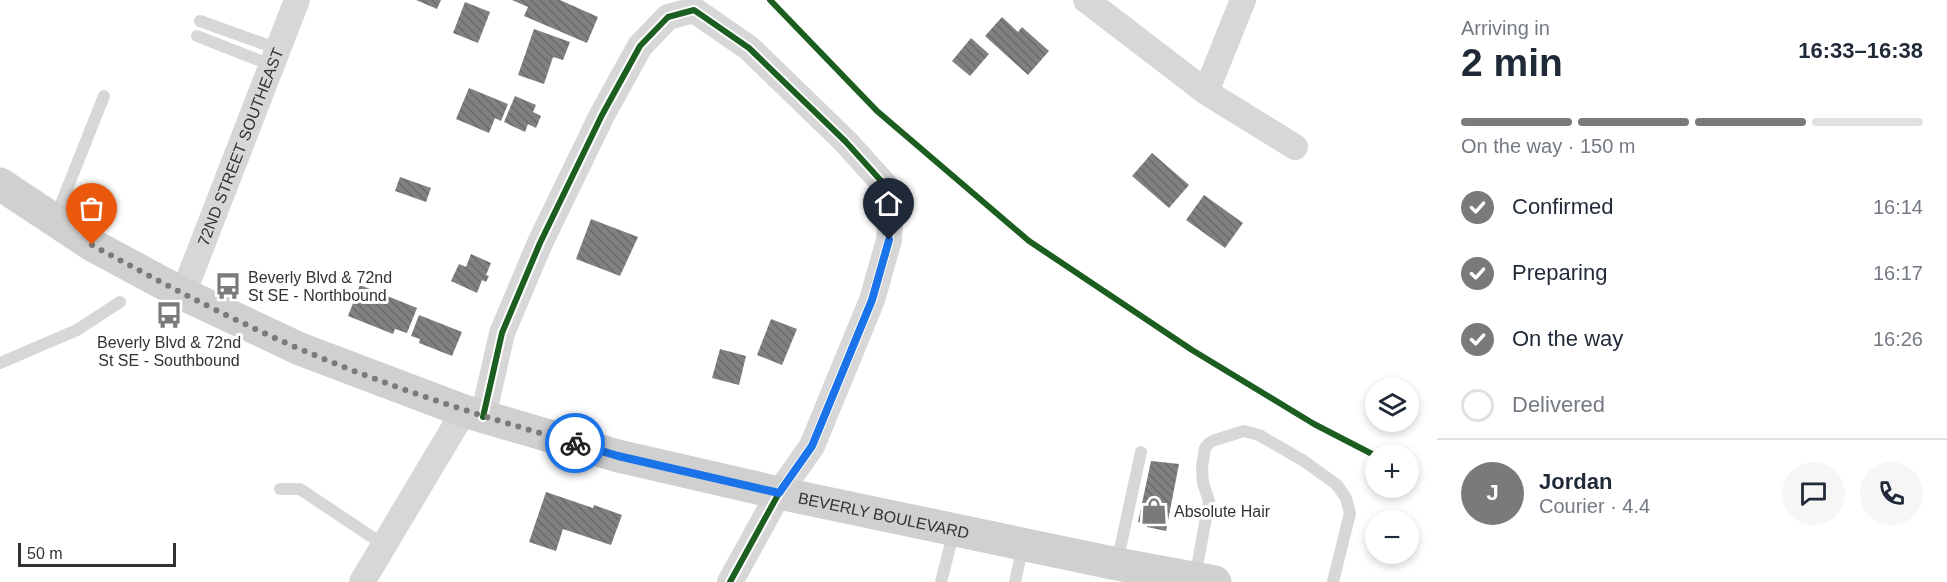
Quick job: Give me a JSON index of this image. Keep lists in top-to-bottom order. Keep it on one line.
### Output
{"streets":{"main road":["BEVERLY BOULEVARD"],"street":["72ND STREET SOUTHEAST"]},"crossings":[["72ND STREET SOUTHEAST","BEVERLY BOULEVARD"]],"places":{"bus stop":["Beverly Blvd & 72nd St SE - Northbound","Beverly Blvd & 72nd St SE - Southbound"],"shop":["Absolute Hair"]},"scale_bar":"50 m","page":{"heading":["2 min","Arriving in","16:33–16:38"],"panel":["Jordan","Courier · 4.4"],"bar":"On the way · 150 m","list":[["Confirmed","16:14"],["Preparing","16:17"],["On the way","16:26"],"Delivered"],"map_buttons":["+","−"],"round":"J","scale":"50 m"}}
